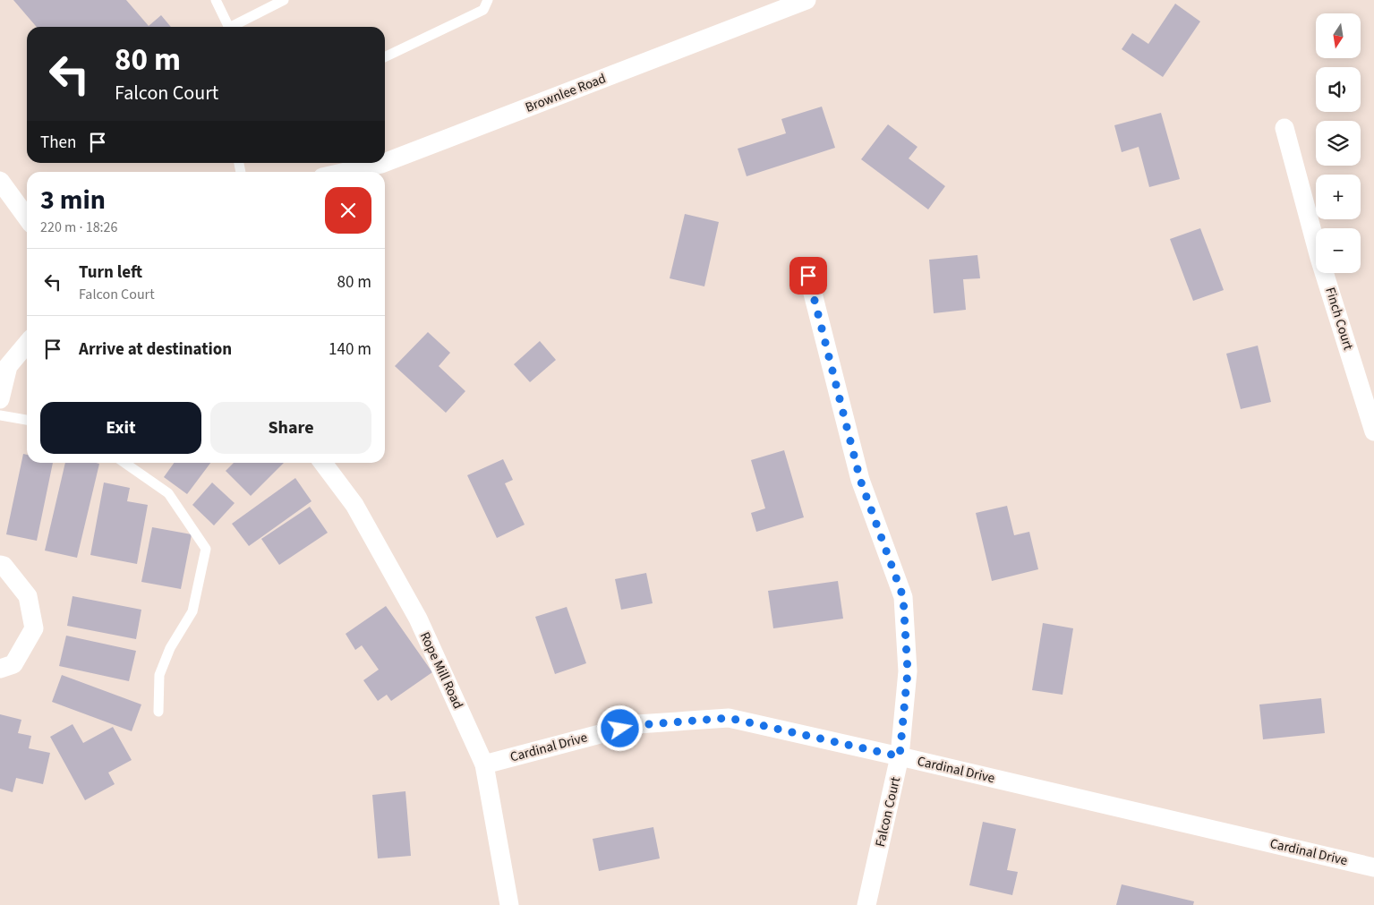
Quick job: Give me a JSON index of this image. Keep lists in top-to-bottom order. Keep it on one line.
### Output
{"streets":{"street":["Brownlee Road","Finch Court","Rope Mill Road","Cardinal Drive","Falcon Court"]},"crossings":[["Rope Mill Road","Cardinal Drive"],["Cardinal Drive","Falcon Court"]],"north":"bottom","page":{"map_buttons":["+","−"],"turn":["80 m","Falcon Court"],"then":"Then","heading":["3 min","220 m · 18:26"],"list":[{"name":"Turn left","note":"Falcon Court","value":"80 m"},{"name":"Arrive at destination","value":"140 m"}],"buttons":["Exit","Share"]}}
